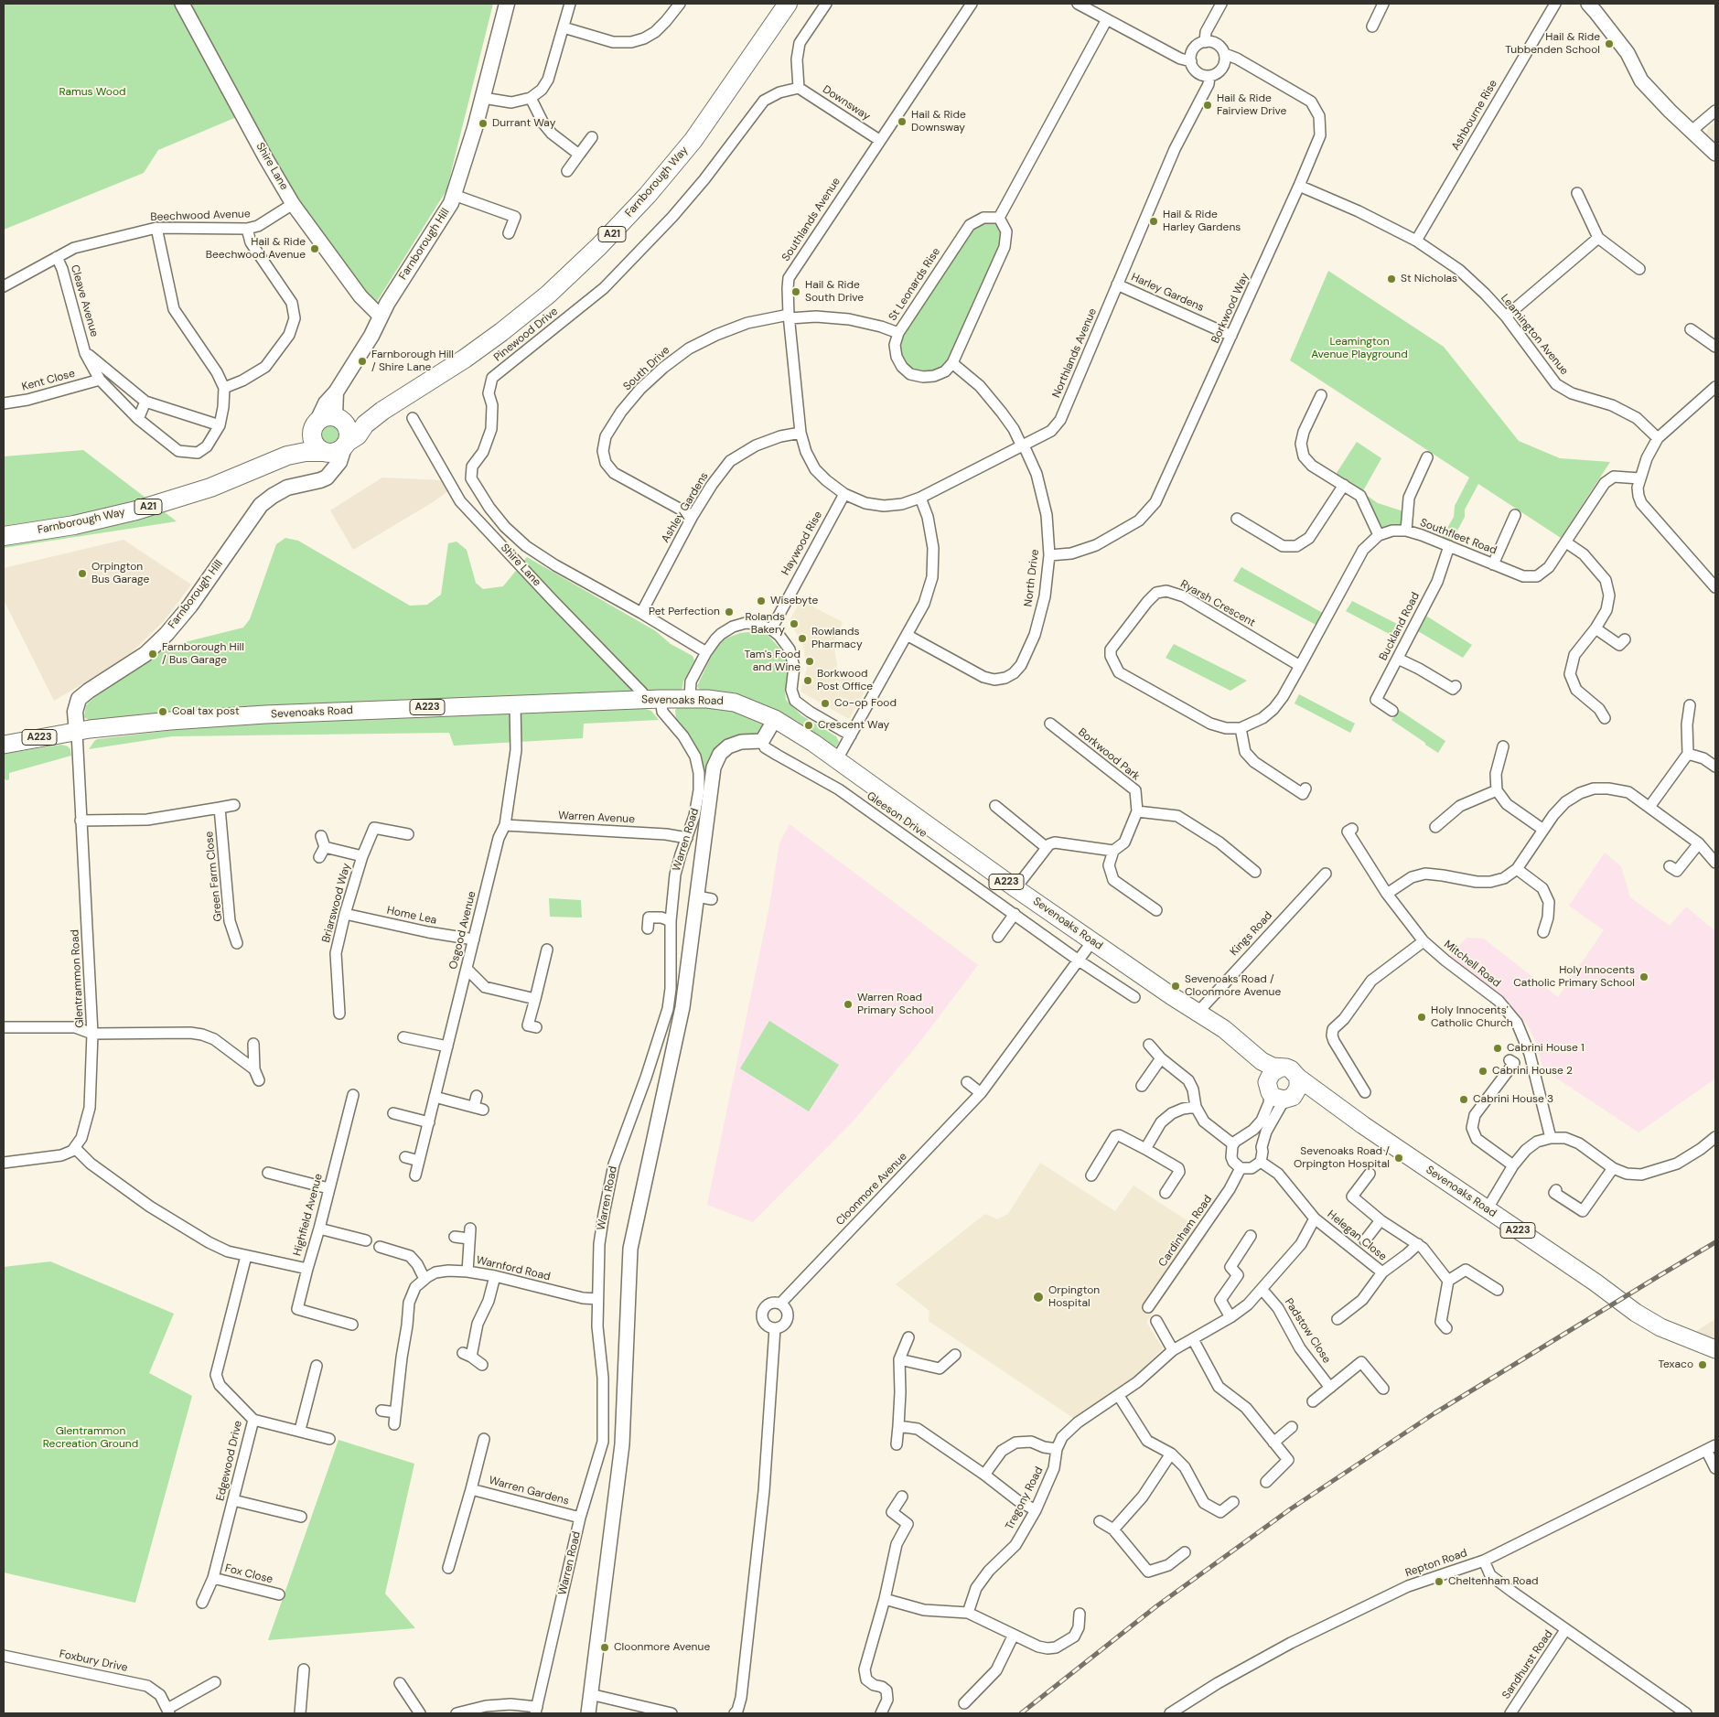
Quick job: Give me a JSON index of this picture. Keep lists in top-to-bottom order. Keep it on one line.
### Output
{"streets":{"highway":["Farnborough Way","A21"],"main road":["Farnborough Hill","Sevenoaks Road","A223"],"street":["Downsway","Ashbourne Rise","Shire Lane","Beechwood Avenue","Southlands Avenue","St Leonards Rise","Harley Gardens","Cleave Avenue","Borkwood Way","Pinewood Drive","Leamington Avenue","Northlands Avenue","South Drive","Kent Close","Ashley Gardens","Southfleet Road","Haywood Rise","North Drive","Ryarsh Crescent","Buckland Road","Borkwood Park","Gleeson Drive","Warren Avenue","Warren Road","Green Farm Close","Briarswood Way","Home Lea","Osgood Avenue","Kings Road","Mitchell Road","Glentrammon Road","Cloonmore Avenue","Highfield Avenue","Cardinham Road","Helegan Close","Warnford Road","Padstow Close","Edgewood Drive","Warren Gardens","Tregony Road","Repton Road","Fox Close","Foxbury Drive","Sandhurst Road"]},"crossings":[["Downsway","Southlands Avenue"],["Downsway","Pinewood Drive"],["Ashbourne Rise","Leamington Avenue"],["Shire Lane","Beechwood Avenue"],["Shire Lane","Farnborough Hill"],["Shire Lane","Sevenoaks Road"],["Shire Lane","Warren Road"],["Farnborough Way","Farnborough Hill"],["Beechwood Avenue","Cleave Avenue"],["Southlands Avenue","Northlands Avenue"],["Southlands Avenue","South Drive"],["Southlands Avenue","Ashley Gardens"],["Southlands Avenue","Haywood Rise"],["Farnborough Hill","Sevenoaks Road"],["Farnborough Hill","A223"],["Farnborough Hill","Glentrammon Road"],["St Leonards Rise","South Drive"],["St Leonards Rise","North Drive"],["Harley Gardens","Borkwood Way"],["Harley Gardens","Northlands Avenue"],["Cleave Avenue","Kent Close"],["Borkwood Way","Leamington Avenue"],["Borkwood Way","Northlands Avenue"],["Borkwood Way","North Drive"],["Pinewood Drive","Ashley Gardens"],["Northlands Avenue","Haywood Rise"],["Northlands Avenue","North Drive"],["South Drive","Ashley Gardens"],["Southfleet Road","Buckland Road"],["Sevenoaks Road","A223"],["Sevenoaks Road","Warren Road"],["Sevenoaks Road","Osgood Avenue"],["Sevenoaks Road","Kings Road"],["Sevenoaks Road","Glentrammon Road"],["Sevenoaks Road","Cloonmore Avenue"],["A223","Glentrammon Road"],["Gleeson Drive","Warren Road"],["Gleeson Drive","Cloonmore Avenue"],["Warren Avenue","Warren Road"],["Warren Avenue","Osgood Avenue"],["Warren Road","Warnford Road"],["Warren Road","Warren Gardens"],["Briarswood Way","Home Lea"],["Home Lea","Osgood Avenue"],["Glentrammon Road","Highfield Avenue"],["Highfield Avenue","Edgewood Drive"],["Helegan Close","Tregony Road"],["Padstow Close","Tregony Road"],["Edgewood Drive","Fox Close"]],"parks":["Ramus Wood","Leamington Avenue Playground","Glentrammon Recreation Ground"],"places":["Hail & Ride Tubbenden School","Hail & Ride Fairview Drive","Hail & Ride Downsway","Durrant Way","Hail & Ride Harley Gardens","Hail & Ride Beechwood Avenue","St Nicholas","Hail & Ride South Drive","Farnborough Hill / Shire Lane","Orpington Bus Garage","Wisebyte","Pet Perfection","Rolands Bakery","Rowlands Pharmacy","Farnborough Hill / Bus Garage","Tam's Food and Wine","Borkwood Post Office","Co-op Food","Coal tax post","Crescent Way","Holy Innocents Catholic Primary School","Sevenoaks Road / Cloonmore Avenue","Warren Road Primary School","Holy Innocents' Catholic Church","Cabrini House 1","Cabrini House 2","Cabrini House 3","Sevenoaks Road / Orpington Hospital","Orpington Hospital","Texaco","Cheltenham Road","Cloonmore Avenue"]}
